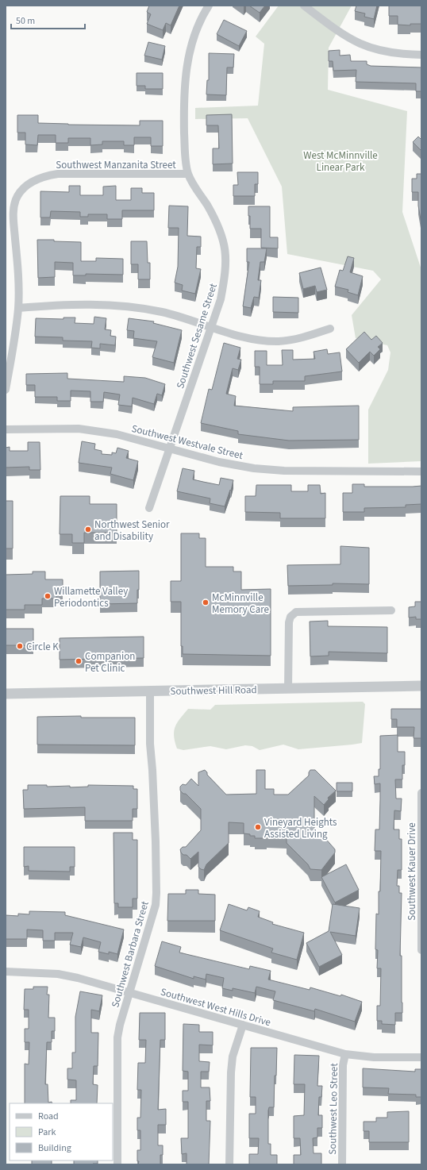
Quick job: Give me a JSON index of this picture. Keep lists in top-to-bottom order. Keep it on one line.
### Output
{"streets":{"street":["Southwest Manzanita Street","Southwest Sesame Street","Southwest Westvale Street","Southwest Hill Road","Southwest Kauer Drive","Southwest Barbara Street","Southwest West Hills Drive","Southwest Leo Street"]},"crossings":[["Southwest Manzanita Street","Southwest Sesame Street"],["Southwest Sesame Street","Southwest Westvale Street"],["Southwest Hill Road","Southwest Barbara Street"],["Southwest Barbara Street","Southwest West Hills Drive"],["Southwest West Hills Drive","Southwest Leo Street"]],"parks":["West McMinnville Linear Park"],"places":["Northwest Senior and Disability","Willamette Valley Periodontics","McMinnville Memory Care","Circle K","Companion Pet Clinic","Vineyard Heights Assisted Living"],"legend":["Road","Park","Building"],"scale_bar":"50 m"}
